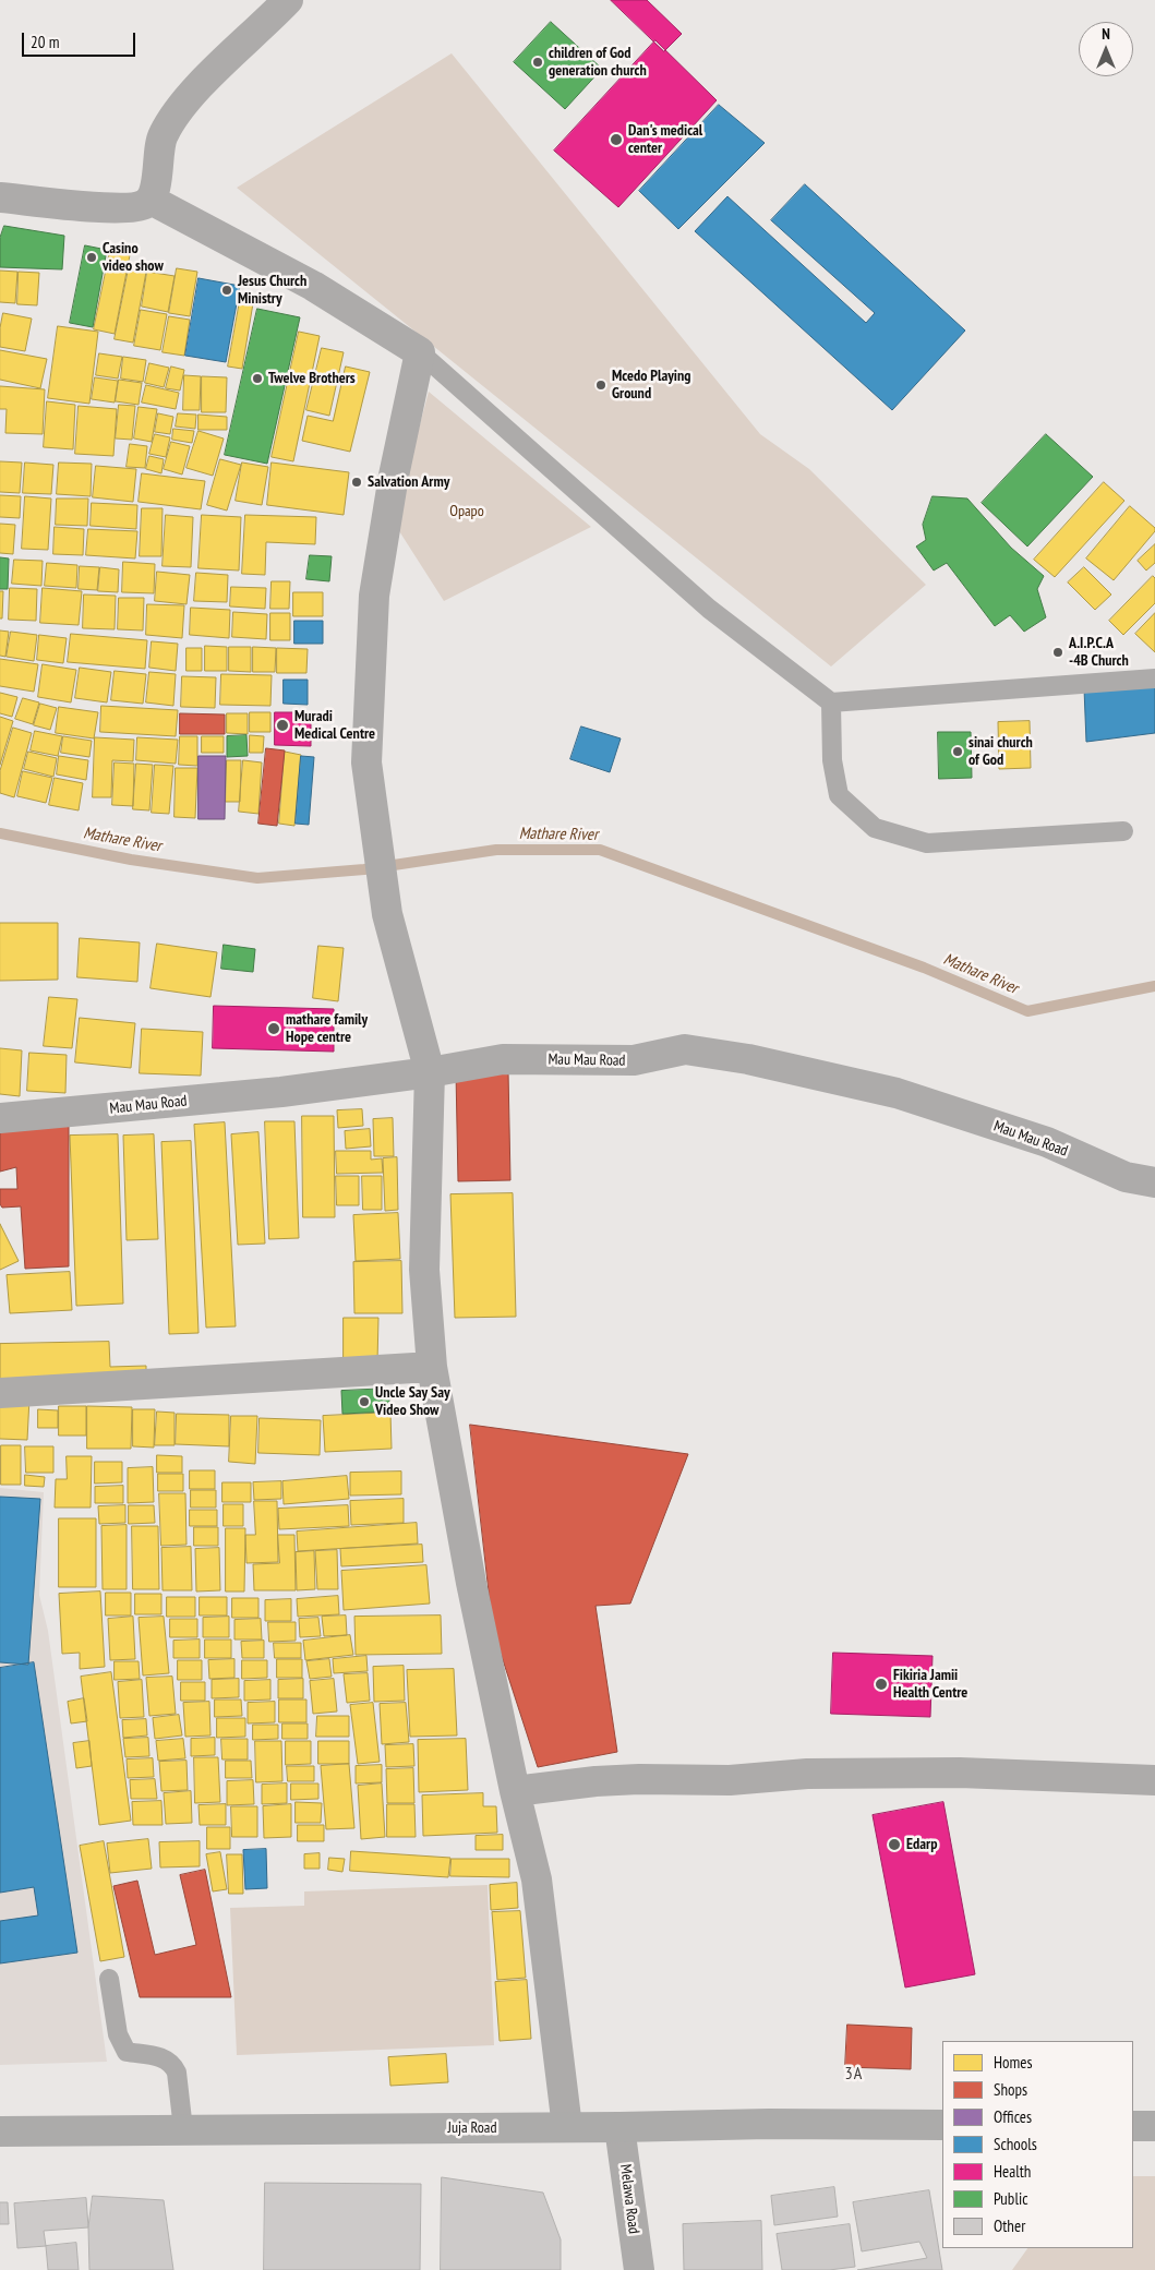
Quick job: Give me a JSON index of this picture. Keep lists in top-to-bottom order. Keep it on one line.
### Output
{"streets":{"main road":["Juja Road"],"street":["Mau Mau Road","Melawa Road"]},"crossings":[["Juja Road","Melawa Road"]],"districts":["3A"],"water":["Mathare River"],"parks":["Opapo"],"places":["children of God generation church","Dan's medical center","Casino video show","Jesus Church Ministry","Twelve Brothers","Mcedo Playing Ground","Salvation Army","A.I.P.C.A -4B Church","Muradi Medical Centre","sinai church of God","mathare family Hope centre","Uncle Say Say Video Show","Fikiria Jamii Health Centre","Edarp"],"legend":["Homes","Shops","Offices","Schools","Health","Public","Other"],"scale_bar":"20 m","north":"top"}
